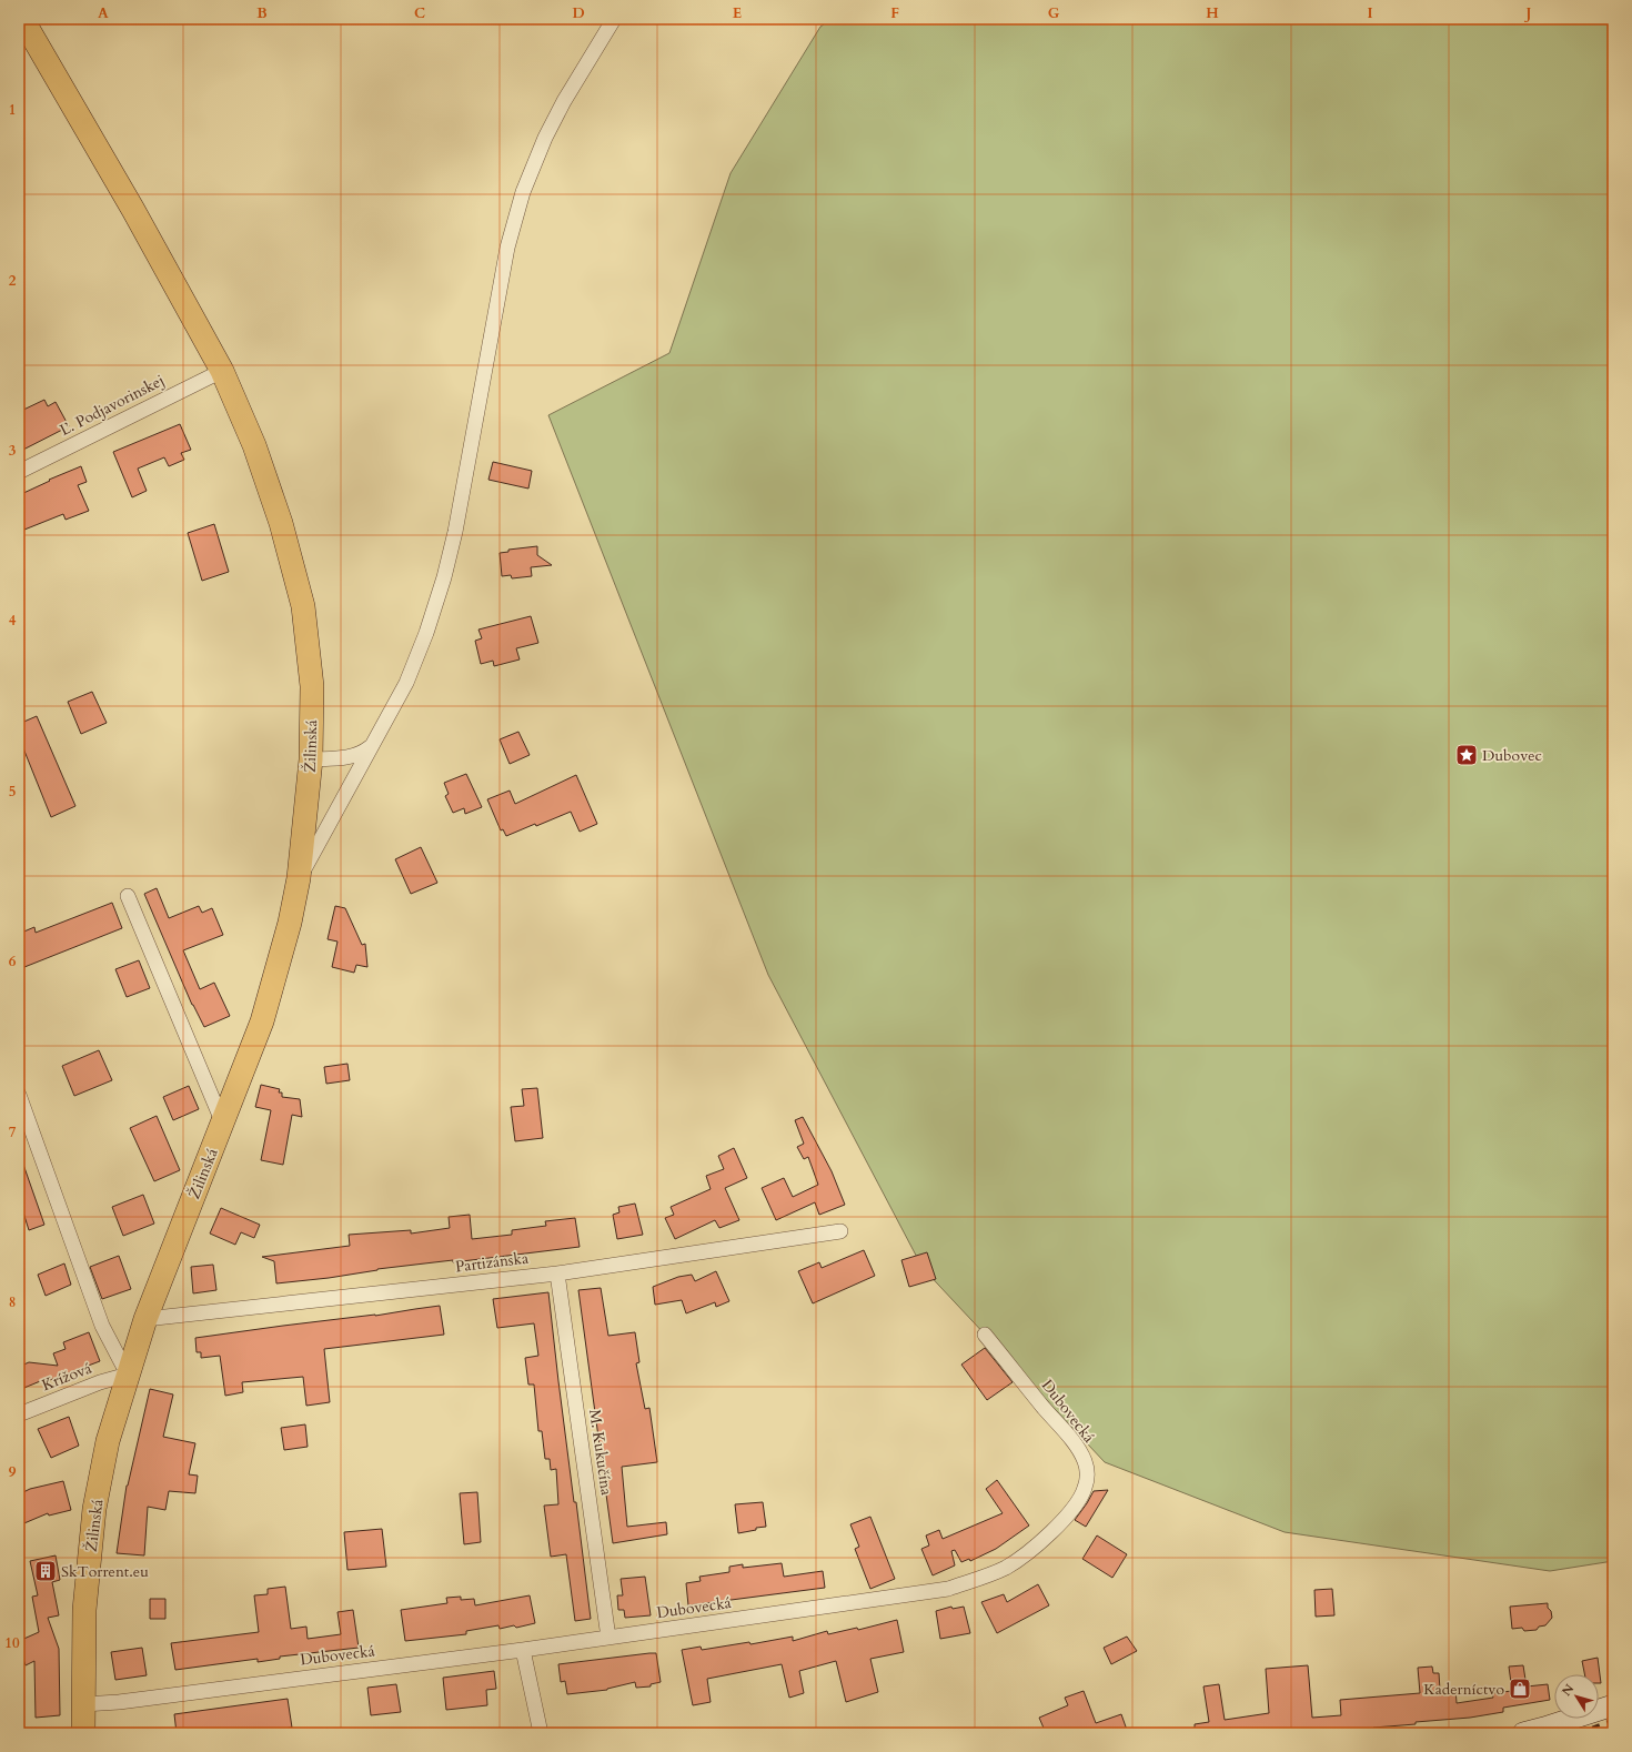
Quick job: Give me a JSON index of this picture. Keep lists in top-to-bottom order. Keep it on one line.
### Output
{"streets":{"main road":["Žilinská"],"street":["Ľ. Podjavorinskej","Partizánska","Krížová","Dubovecká","M. Kukučína"]},"crossings":[["Ľ. Podjavorinskej","Žilinská"],["Žilinská","Partizánska"],["Žilinská","Krížová"],["Žilinská","Dubovecká"],["Partizánska","M. Kukučína"],["Dubovecká","M. Kukučína"]],"places":{"place":["Dubovec"],"building":["SkTorrent.eu"],"shop":["Kaderníctvo"]},"north":"top left","grid":{"columns":["A","B","C","D","E","F","G","H","I","J"],"rows":["1","2","3","4","5","6","7","8","9","10"]}}
